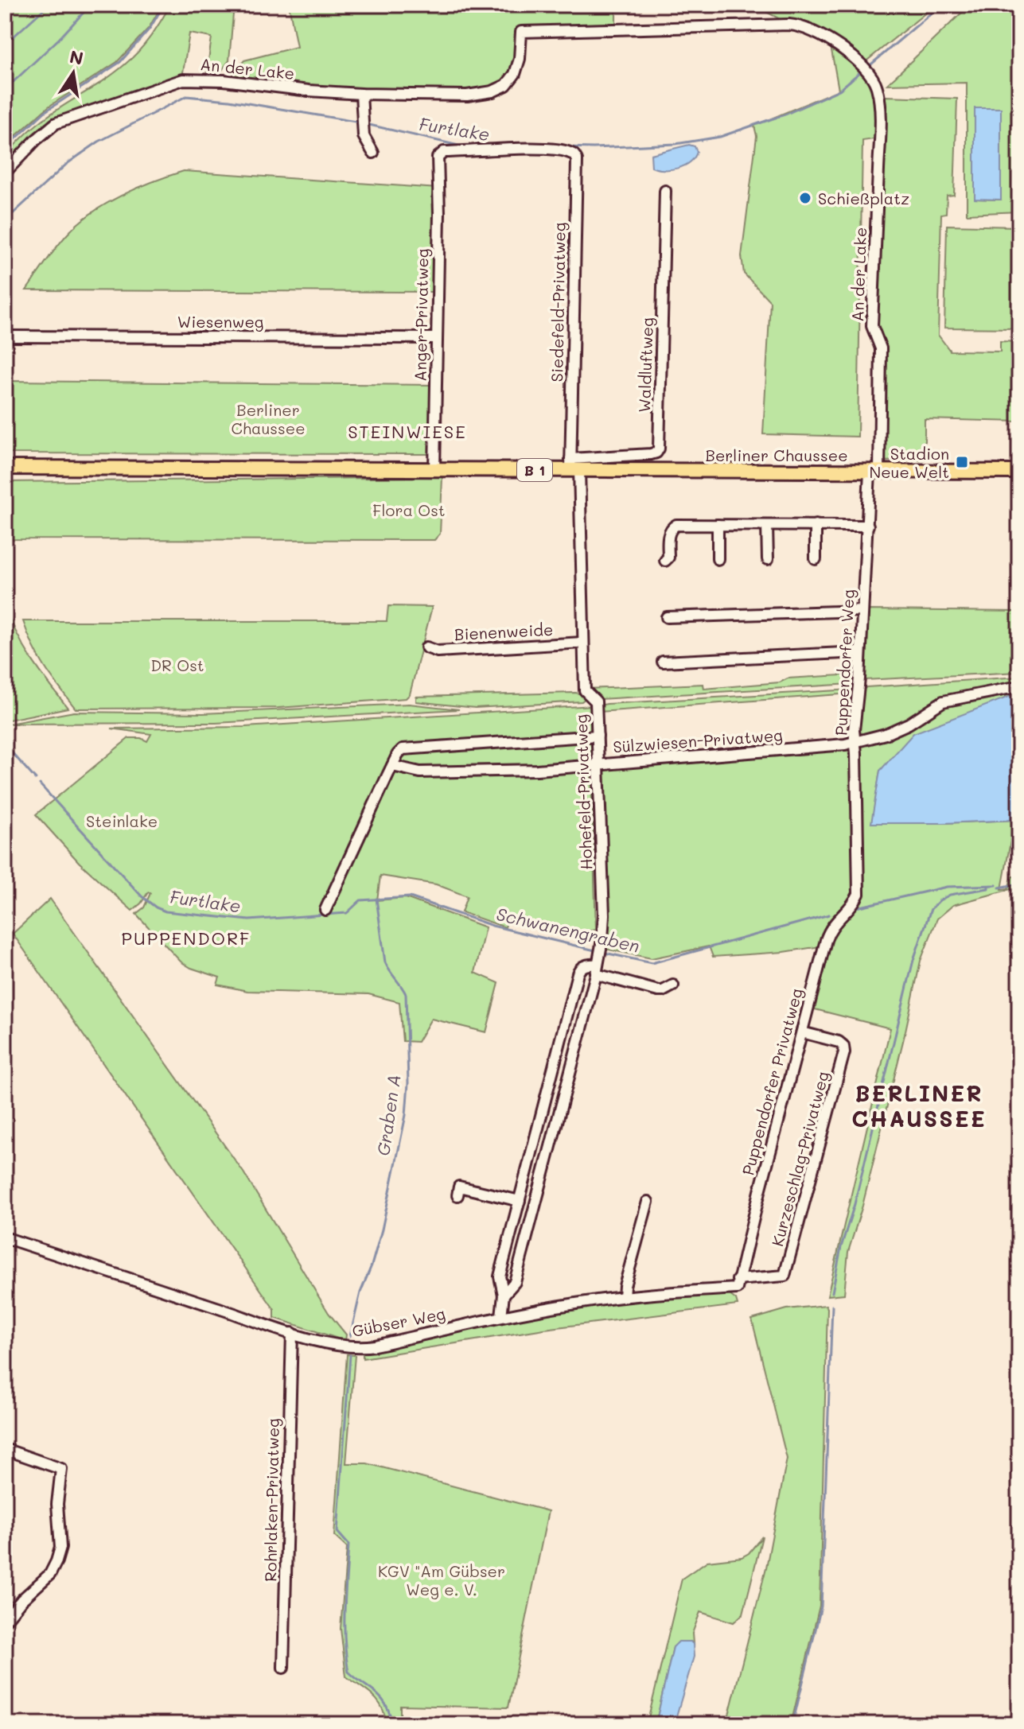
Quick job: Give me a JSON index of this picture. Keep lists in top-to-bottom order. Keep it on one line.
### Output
{"streets":{"main road":["Berliner Chaussee","B 1"],"street":["An der Lake","Siedefeld-Privatweg","Anger-Privatweg","Wiesenweg","Waldluftweg","Bienenweide","Puppendorfer Weg","Sülzwiesen-Privatweg","Hohefeld-Privatweg","Puppendorfer Privatweg","Kurzeschlag-Privatweg","Gübser Weg","Rohrlaken-Privatweg"]},"crossings":[["An der Lake","Berliner Chaussee"],["An der Lake","Puppendorfer Weg"],["Siedefeld-Privatweg","Anger-Privatweg"],["Siedefeld-Privatweg","Waldluftweg"],["Siedefeld-Privatweg","Berliner Chaussee"],["Siedefeld-Privatweg","Hohefeld-Privatweg"],["Anger-Privatweg","Wiesenweg"],["Anger-Privatweg","Berliner Chaussee"],["Waldluftweg","Berliner Chaussee"],["Waldluftweg","Hohefeld-Privatweg"],["Berliner Chaussee","Puppendorfer Weg"],["Berliner Chaussee","Hohefeld-Privatweg"],["Bienenweide","Hohefeld-Privatweg"],["Puppendorfer Weg","Sülzwiesen-Privatweg"],["Puppendorfer Weg","Puppendorfer Privatweg"],["Sülzwiesen-Privatweg","Hohefeld-Privatweg"],["Hohefeld-Privatweg","Gübser Weg"],["Puppendorfer Privatweg","Kurzeschlag-Privatweg"],["Puppendorfer Privatweg","Gübser Weg"],["Kurzeschlag-Privatweg","Gübser Weg"],["Gübser Weg","Rohrlaken-Privatweg"]],"districts":["STEINWIESE","PUPPENDORF","BERLINER CHAUSSEE"],"water":["Furtlake","Schwanengraben","Graben A"],"parks":["Berliner Chaussee","Flora Ost","DR Ost","Steinlake","KGV \"Am Gübser Weg e. V."],"places":{"other":["Schießplatz"],"transit":["Stadion Neue Welt"]},"north":"top"}
